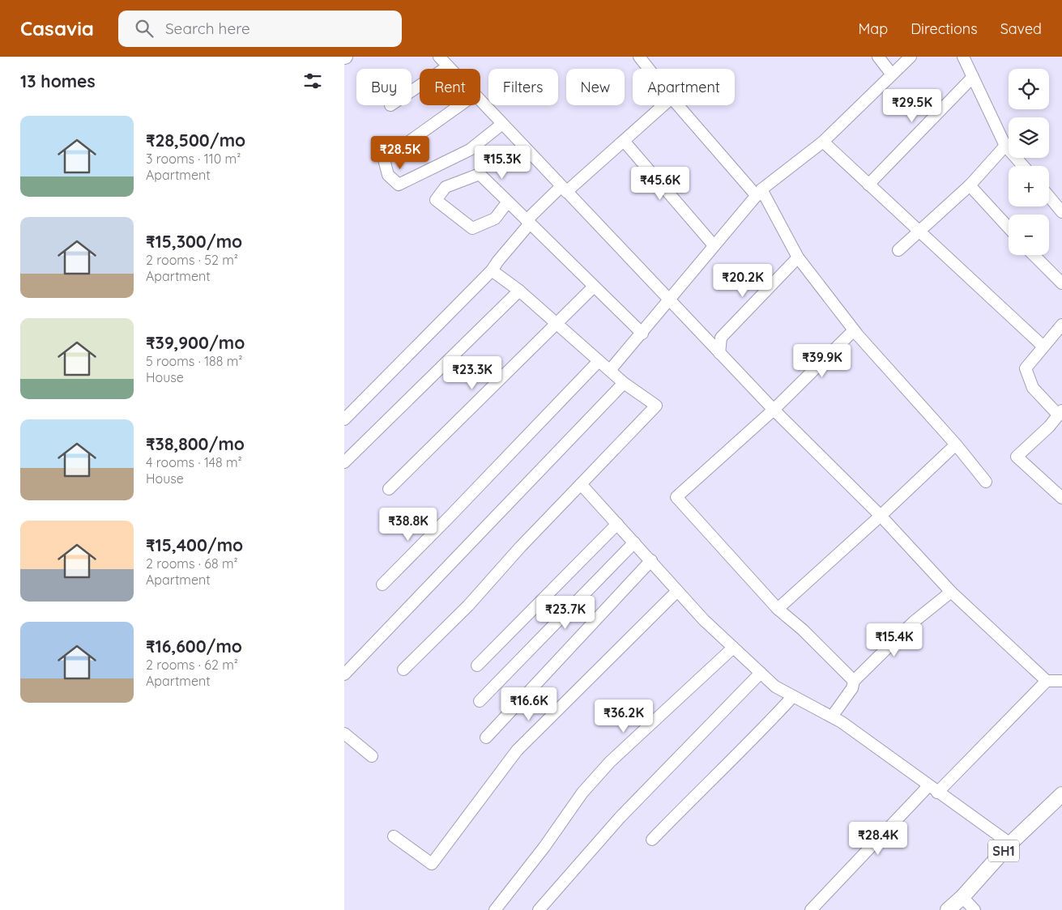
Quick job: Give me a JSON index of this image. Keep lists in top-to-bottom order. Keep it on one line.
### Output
{"streets":{"main road":["SH1"]},"page":{"header":"Casavia","search":"Search here","nav":["Map","Directions","Saved"],"heading":"13 homes","map_buttons":["+","−"],"chip":["Buy","Rent","Filters","New","Apartment"],"price":["₹29.5K","₹28.5K","₹15.3K","₹45.6K","₹20.2K","₹39.9K","₹23.3K","₹38.8K","₹23.7K","₹15.4K","₹16.6K","₹36.2K","₹28.4K"],"list":[{"name":"₹28,500/mo","note":"3 rooms · 110 m² · Apartment"},{"name":"₹15,300/mo","note":"2 rooms · 52 m² · Apartment"},{"name":"₹39,900/mo","note":"5 rooms · 188 m² · House"},{"name":"₹38,800/mo","note":"4 rooms · 148 m² · House"},{"name":"₹15,400/mo","note":"2 rooms · 68 m² · Apartment"},{"name":"₹16,600/mo","note":"2 rooms · 62 m² · Apartment"}]}}
